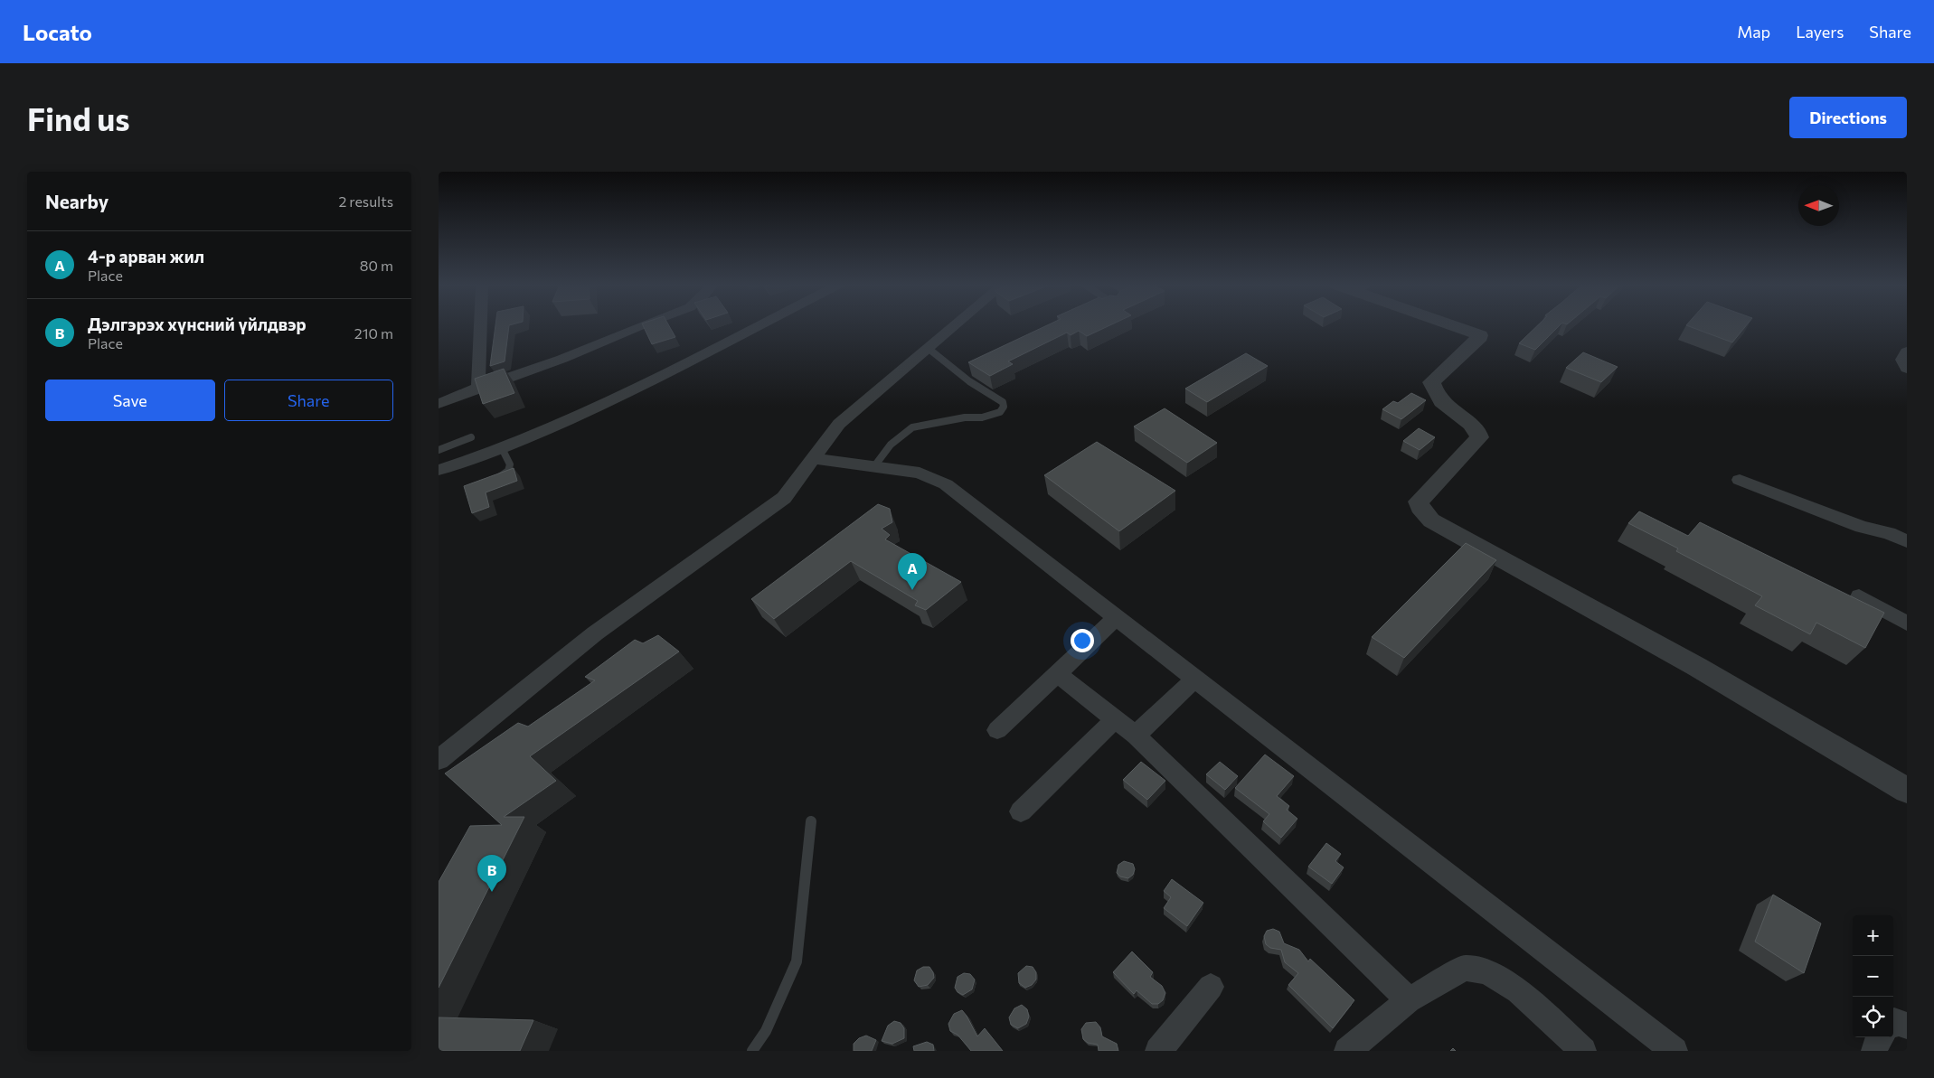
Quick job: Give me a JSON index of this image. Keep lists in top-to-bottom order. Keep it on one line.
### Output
{"north":"left","page":{"header":"Locato","nav":["Map","Layers","Share"],"buttons":["Directions",["Save","Share"]],"title":"Find us","heading":["Nearby","2 results"],"list":[{"mark":"A","name":"4-р арван жил","note":"Place","value":"80 m"},{"mark":"B","name":"Дэлгэрэх хүнсний үйлдвэр","note":"Place","value":"210 m"}],"pins":["A","B"],"map_buttons":["+","−"]}}
